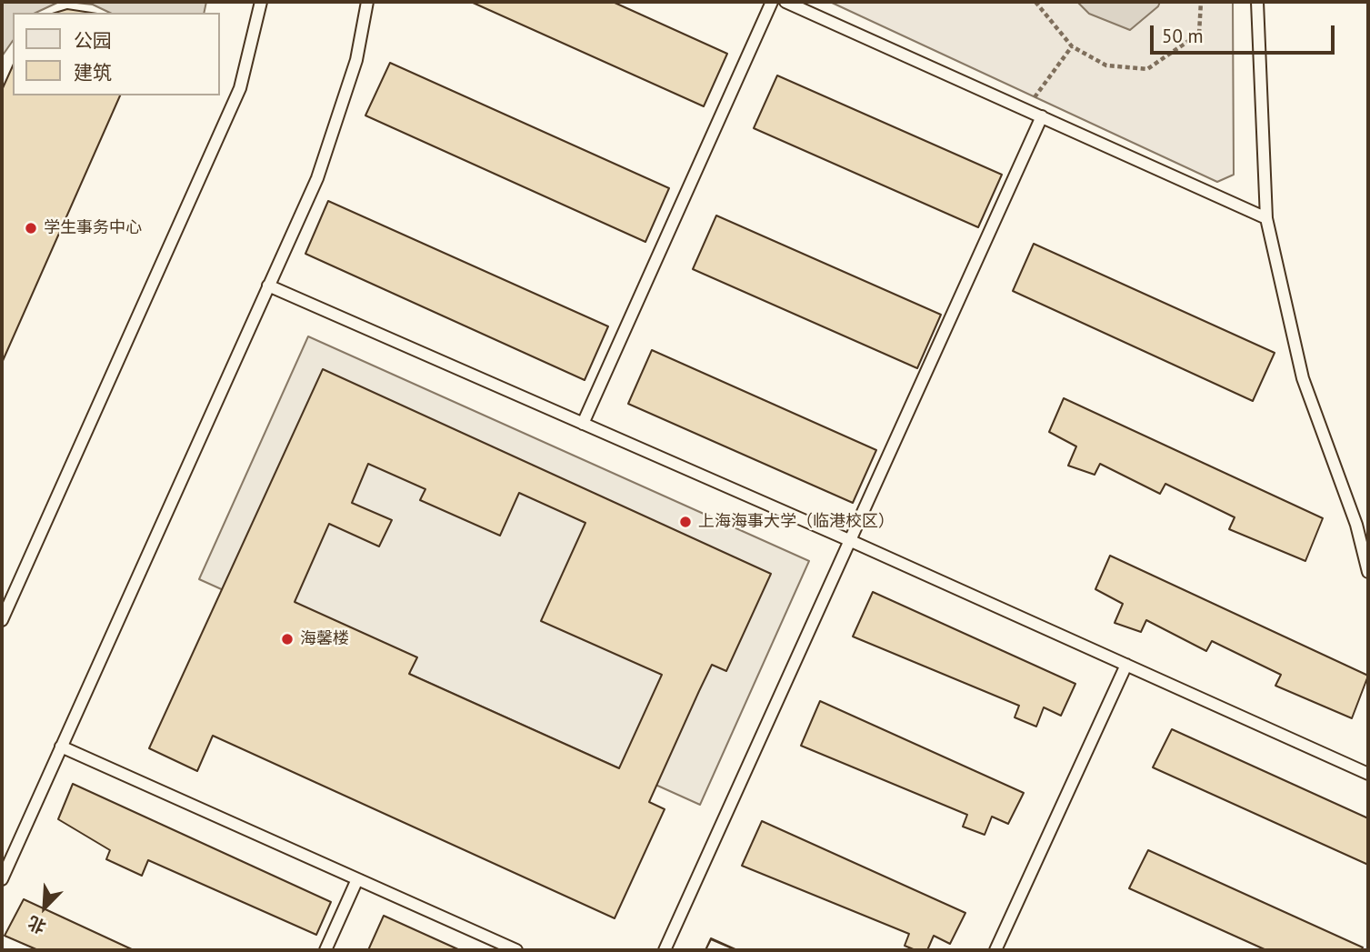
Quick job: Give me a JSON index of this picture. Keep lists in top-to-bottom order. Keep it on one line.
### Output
{"places":["学生事务中心","上海海事大学（临港校区）","海馨楼"],"legend":["公园","建筑"],"scale_bar":"50 m","north":"bottom left"}
